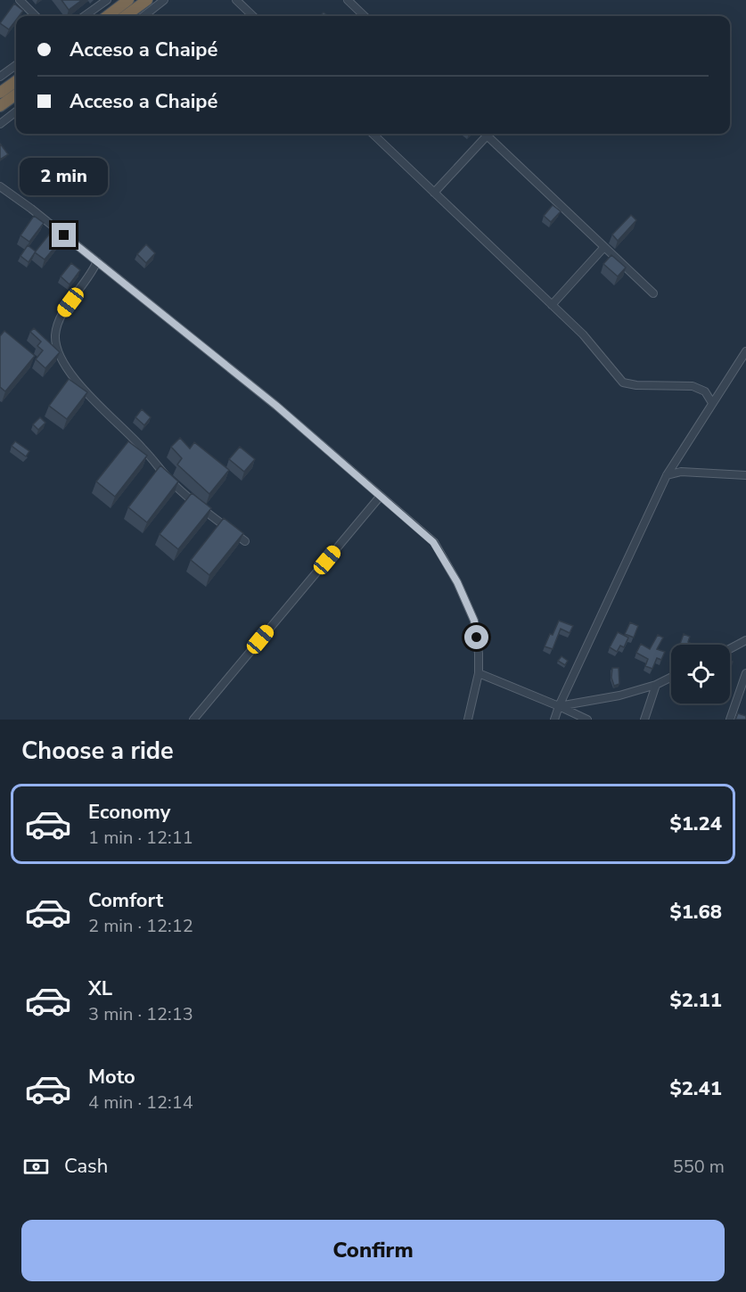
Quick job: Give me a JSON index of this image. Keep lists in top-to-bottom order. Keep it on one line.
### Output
{"page":{"banner":["Acceso a Chaipé","Acceso a Chaipé"],"bubble":"2 min","heading":"Choose a ride","list":[{"name":"Economy","note":"1 min · 12:11","value":"$1.24"},{"name":"Comfort","note":"2 min · 12:12","value":"$1.68"},{"name":"XL","note":"3 min · 12:13","value":"$2.11"},{"name":"Moto","note":"4 min · 12:14","value":"$2.41"}],"pay":["Cash","550 m"],"buttons":"Confirm"}}
